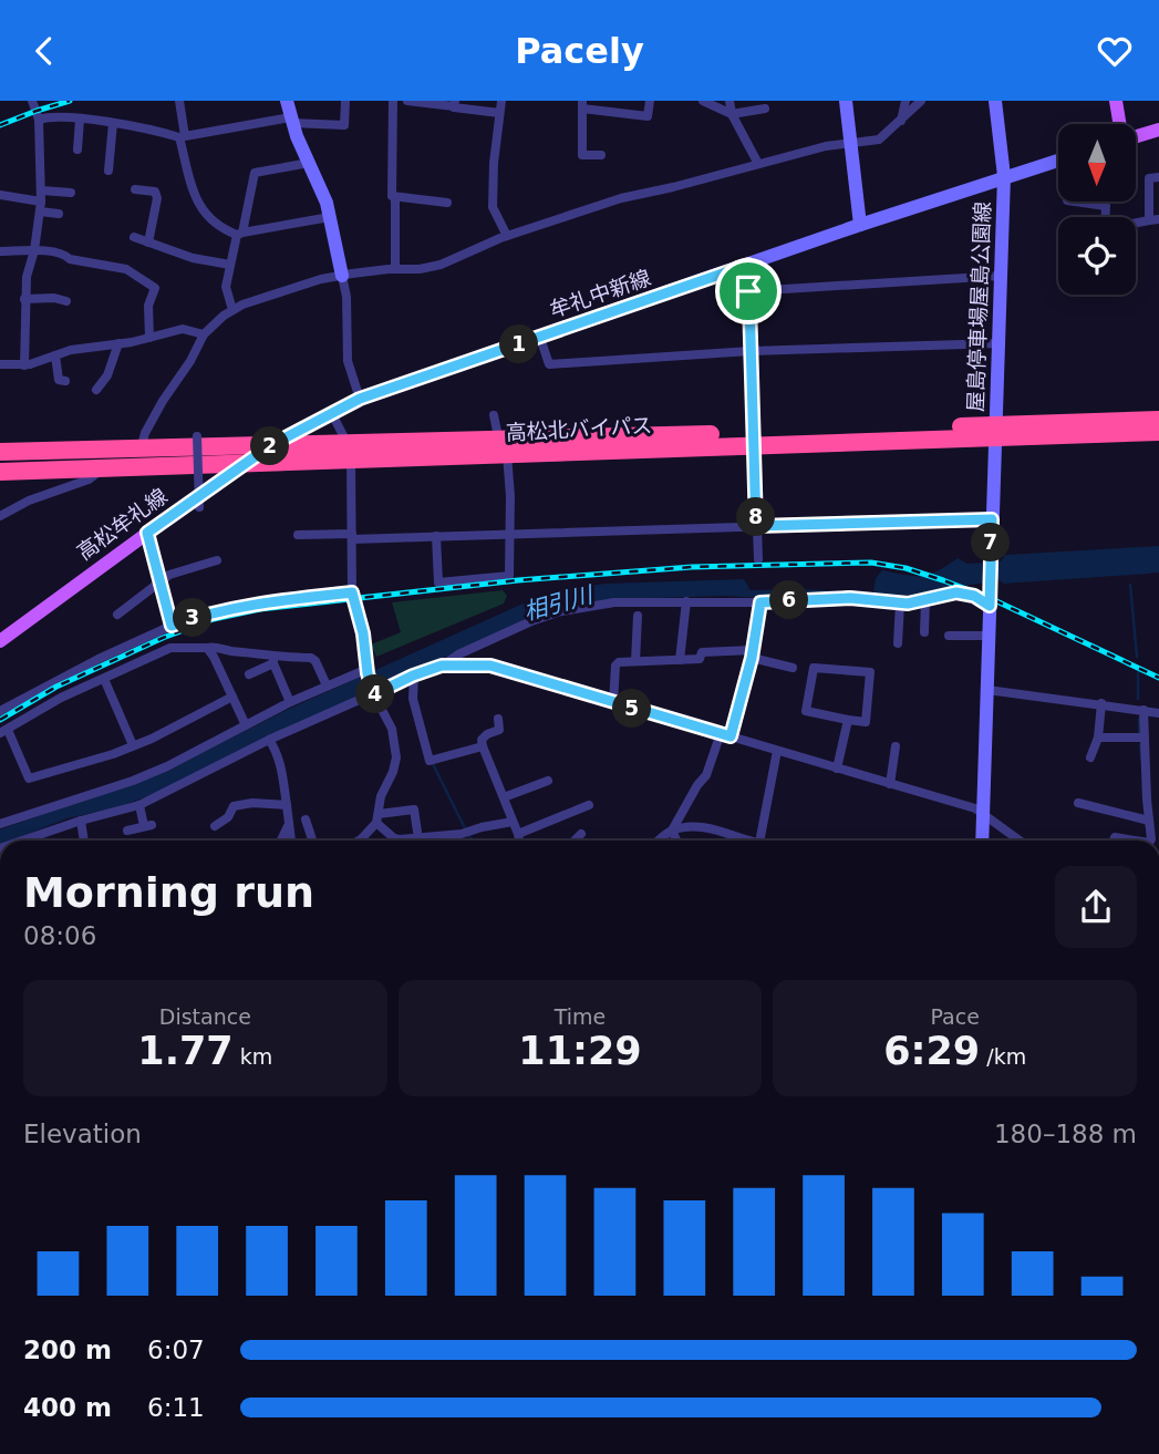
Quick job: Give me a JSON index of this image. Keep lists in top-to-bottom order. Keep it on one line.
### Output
{"streets":{"highway":["高松北バイパス"],"main road":["牟礼中新線","屋島停車場屋島公園線","高松牟礼線"]},"crossings":[["牟礼中新線","屋島停車場屋島公園線"],["牟礼中新線","高松北バイパス"],["牟礼中新線","高松牟礼線"],["屋島停車場屋島公園線","高松北バイパス"],["高松北バイパス","高松牟礼線"]],"water":["相引川"],"north":"bottom","page":{"header":"Pacely","pins":["1","2","8","7","6","3","4","5"],"heading":["Morning run","08:06"],"stats":[["Distance","1.77 km"],["Time","11:29"],["Pace","6:29 /km"]],"chart":["Elevation","180–188 m"],"list":[{"name":"200 m","note":"6:07"},{"name":"400 m","note":"6:11"}]}}
